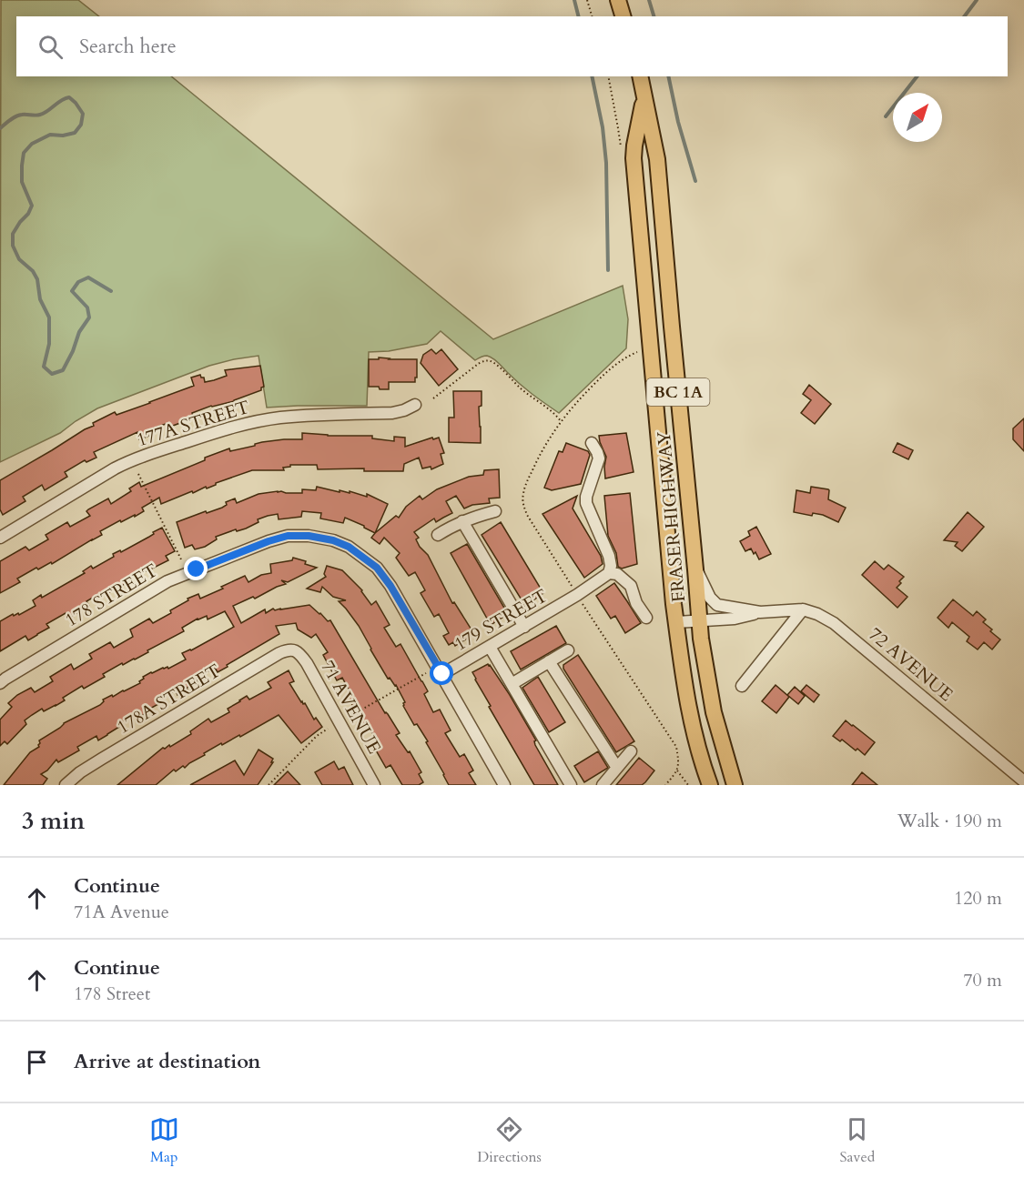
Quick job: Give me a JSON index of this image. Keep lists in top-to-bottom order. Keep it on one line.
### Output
{"streets":{"main road":["BC 1A","FRASER HIGHWAY"],"street":["177A STREET","178 STREET","179 STREET","72 AVENUE","178A STREET","71 AVENUE"]},"crossings":[["FRASER HIGHWAY","72 AVENUE"],["178 STREET","179 STREET"],["178A STREET","71 AVENUE"]],"north":"top right","page":{"search":"Search here","heading":["3 min","Walk · 190 m"],"list":[["Continue","71A Avenue","120 m"],["Continue","178 Street","70 m"],"Arrive at destination"],"nav":["Map","Directions","Saved"]}}
